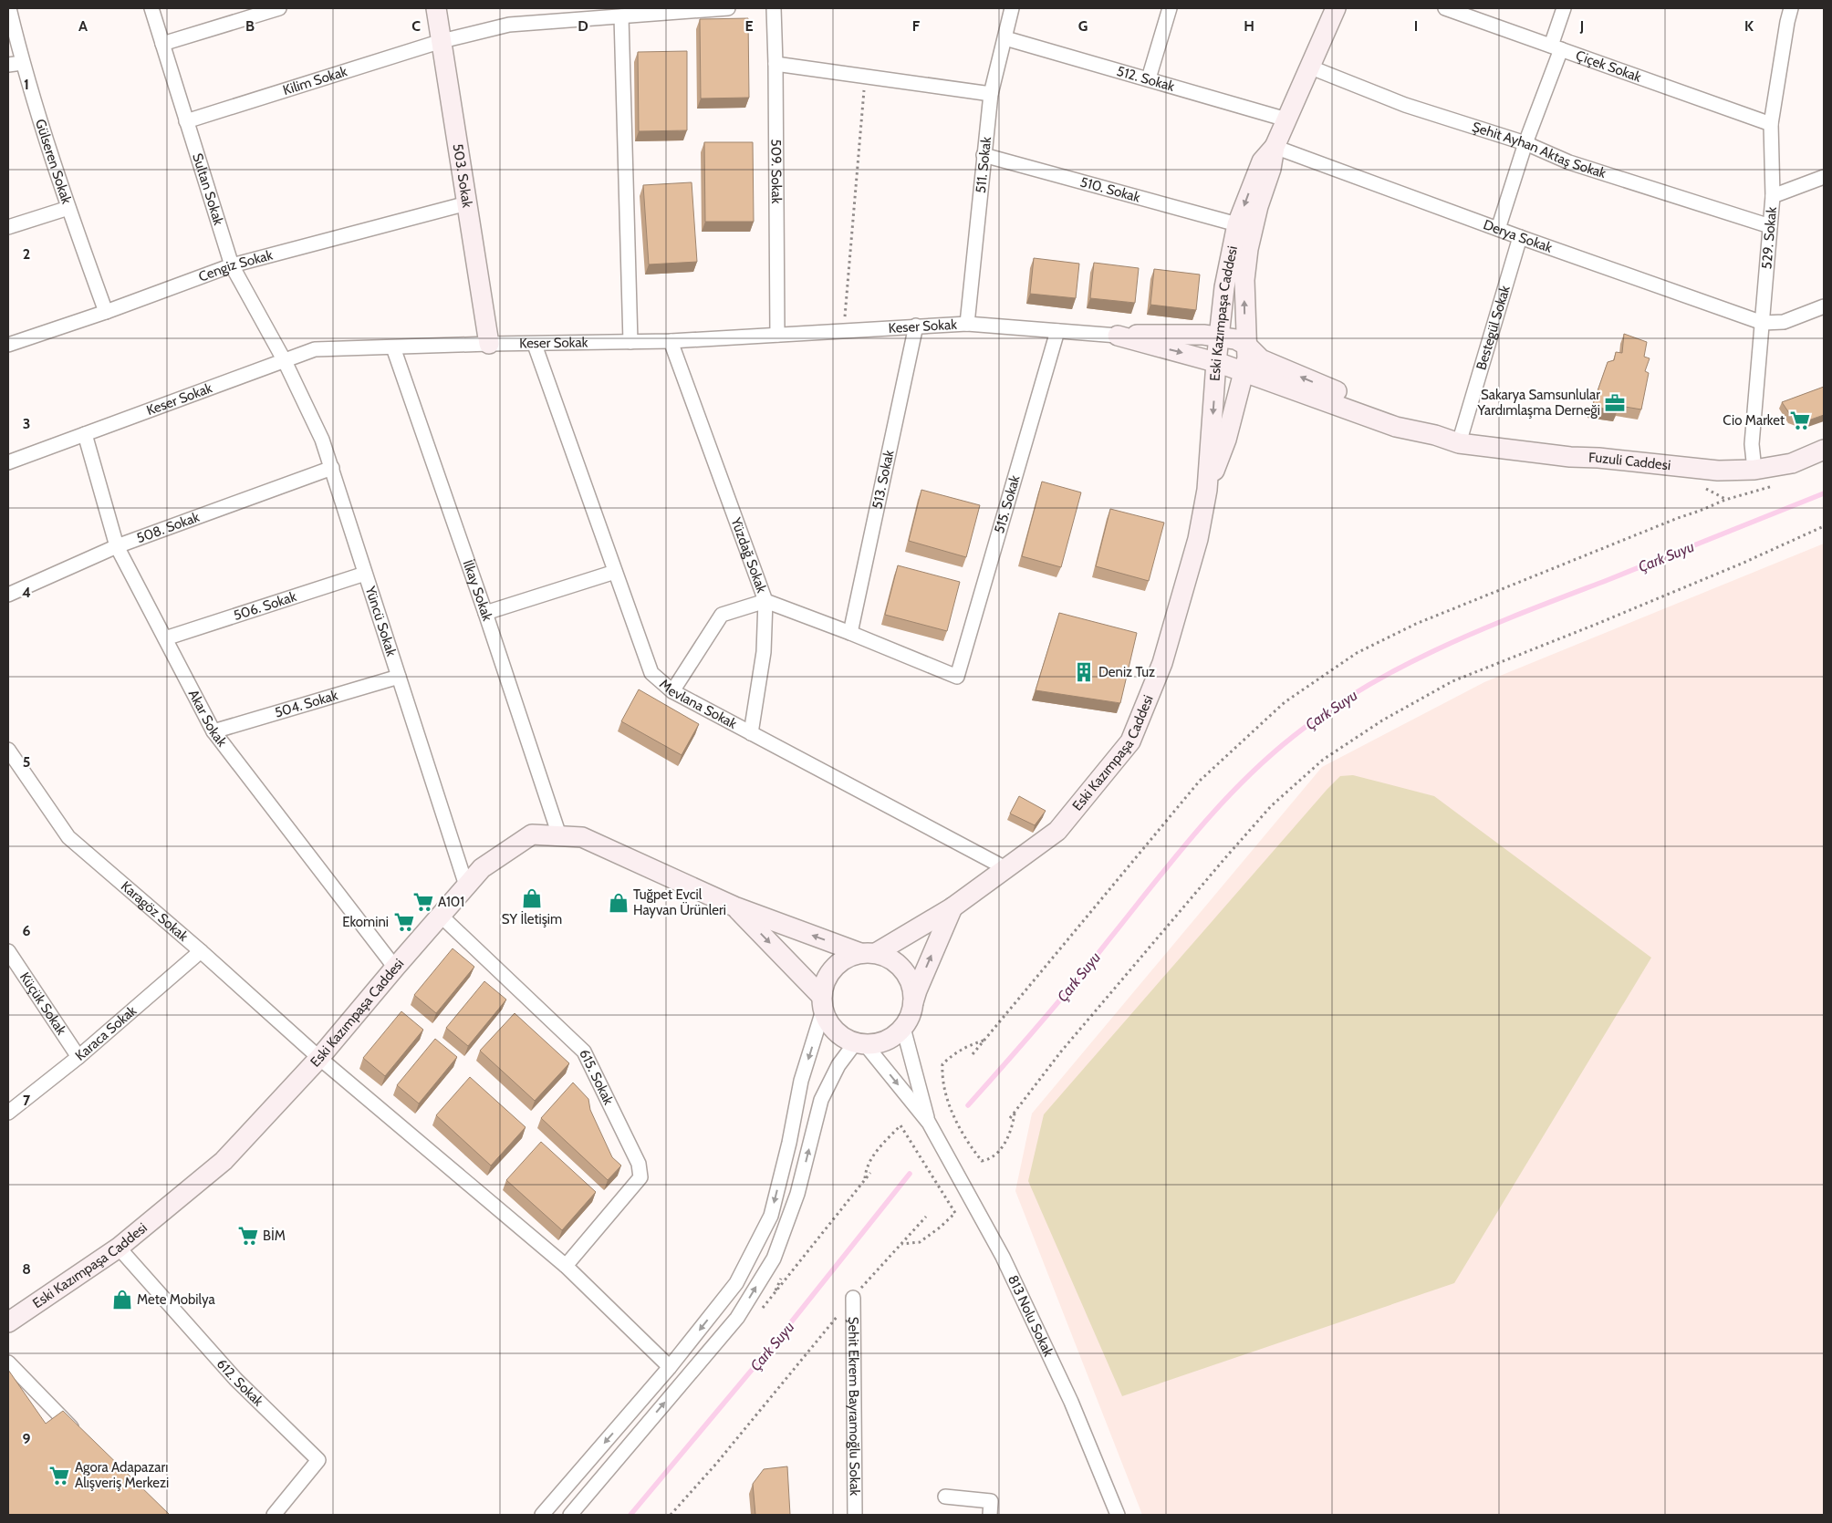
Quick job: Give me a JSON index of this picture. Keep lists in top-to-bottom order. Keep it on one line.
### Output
{"streets":{"street":["Çiçek Sokak","512. Sokak","Kilim Sokak","Şehit Ayhan Aktaş Sokak","Gülseren Sokak","511. Sokak","509. Sokak","503. Sokak","Sultan Sokak","510. Sokak","Derya Sokak","529. Sokak","Cengiz Sokak","Eski Kazımpaşa Caddesi","Keser Sokak","Bestegül Sokak","Fuzuli Caddesi","513. Sokak","515. Sokak","508. Sokak","Yüzdağ Sokak","İlkay Sokak","506. Sokak","Yüncü Sokak","Mevlana Sokak","504. Sokak","Akar Sokak","Karagöz Sokak","Küçük Sokak","Karaca Sokak","615. Sokak","813 Nolu Sokak","612. Sokak","Şehit Ekrem Bayramoğlu Sokak"]},"crossings":[["Çiçek Sokak","529. Sokak"],["512. Sokak","511. Sokak"],["512. Sokak","Eski Kazımpaşa Caddesi"],["Kilim Sokak","503. Sokak"],["Kilim Sokak","Sultan Sokak"],["Şehit Ayhan Aktaş Sokak","529. Sokak"],["Şehit Ayhan Aktaş Sokak","Eski Kazımpaşa Caddesi"],["Gülseren Sokak","Cengiz Sokak"],["511. Sokak","510. Sokak"],["511. Sokak","Keser Sokak"],["509. Sokak","Keser Sokak"],["503. Sokak","Cengiz Sokak"],["503. Sokak","Keser Sokak"],["Sultan Sokak","Cengiz Sokak"],["Sultan Sokak","Keser Sokak"],["Sultan Sokak","Yüncü Sokak"],["510. Sokak","Eski Kazımpaşa Caddesi"],["Derya Sokak","529. Sokak"],["Derya Sokak","Eski Kazımpaşa Caddesi"],["Derya Sokak","Bestegül Sokak"],["529. Sokak","Fuzuli Caddesi"],["Eski Kazımpaşa Caddesi","İlkay Sokak"],["Eski Kazımpaşa Caddesi","Yüncü Sokak"],["Eski Kazımpaşa Caddesi","Mevlana Sokak"],["Eski Kazımpaşa Caddesi","Akar Sokak"],["Eski Kazımpaşa Caddesi","Karagöz Sokak"],["Eski Kazımpaşa Caddesi","615. Sokak"],["Eski Kazımpaşa Caddesi","612. Sokak"],["Keser Sokak","513. Sokak"],["Keser Sokak","515. Sokak"],["Keser Sokak","Yüzdağ Sokak"],["Keser Sokak","İlkay Sokak"],["Keser Sokak","Yüncü Sokak"],["Keser Sokak","Mevlana Sokak"],["Keser Sokak","Akar Sokak"],["Bestegül Sokak","Fuzuli Caddesi"],["513. Sokak","Yüzdağ Sokak"],["515. Sokak","Yüzdağ Sokak"],["508. Sokak","Yüncü Sokak"],["508. Sokak","Akar Sokak"],["506. Sokak","Yüncü Sokak"],["506. Sokak","Akar Sokak"],["Yüncü Sokak","504. Sokak"],["504. Sokak","Akar Sokak"],["Karagöz Sokak","Karaca Sokak"],["Küçük Sokak","Karaca Sokak"]],"water":["Çark Suyu"],"places":{"office":["Sakarya Samsunlular Yardımlaşma Derneği"],"supermarket":["Cio Market","A101","Ekomini","BİM","Agora Adapazarı Alışveriş Merkezi"],"building":["Deniz Tuz"],"shop":["SY İletişim","Tuğpet Evcil Hayvan Ürünleri","Mete Mobilya"]},"grid":{"columns":["A","B","C","D","E","F","G","H","I","J","K"],"rows":["1","2","3","4","5","6","7","8","9"]}}
